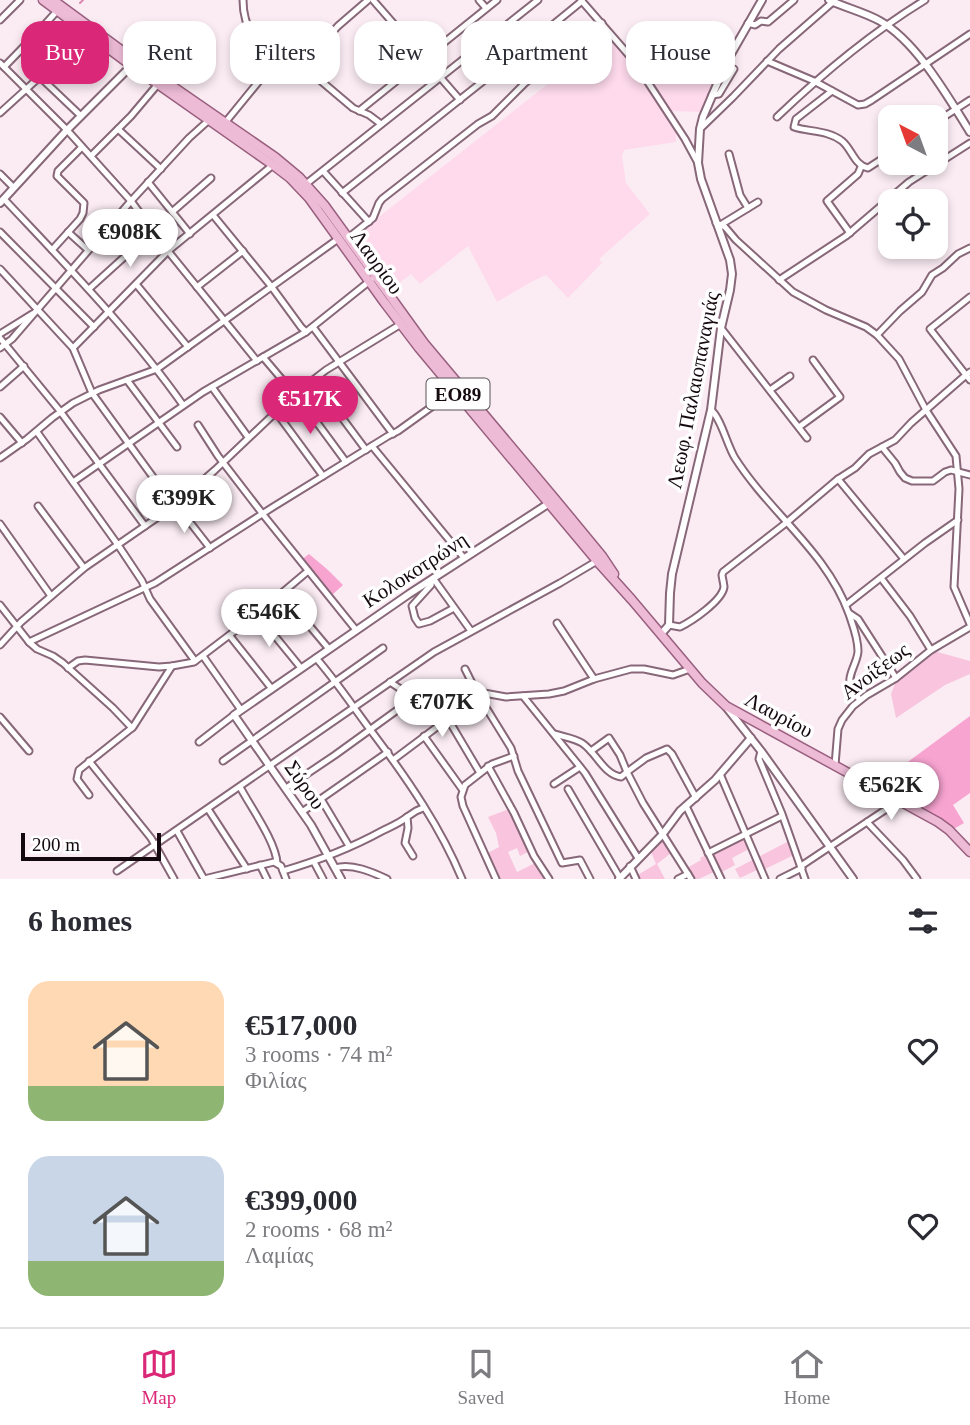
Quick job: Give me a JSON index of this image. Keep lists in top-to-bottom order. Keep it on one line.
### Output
{"streets":{"main road":["Λαυρίου","ΕΟ89"],"street":["Λεωφ. Παλαιοπαναγιάς","Κολοκοτρώνη","Ανοίξεως","Σύρου"]},"crossings":[["Λαυρίου","Κολοκοτρώνη"],["Λαυρίου","Ανοίξεως"],["Κολοκοτρώνη","Σύρου"]],"scale_bar":"200 m","north":"top left","page":{"chip":["Buy","Rent","Filters","New","Apartment","House"],"price":["€908K","€517K","€399K","€546K","€707K","€562K"],"scale":"200 m","heading":"6 homes","list":[{"name":"€517,000","note":"3 rooms · 74 m² · Φιλίας"},{"name":"€399,000","note":"2 rooms · 68 m² · Λαμίας"}],"tabs":["Map","Saved","Home"]}}
